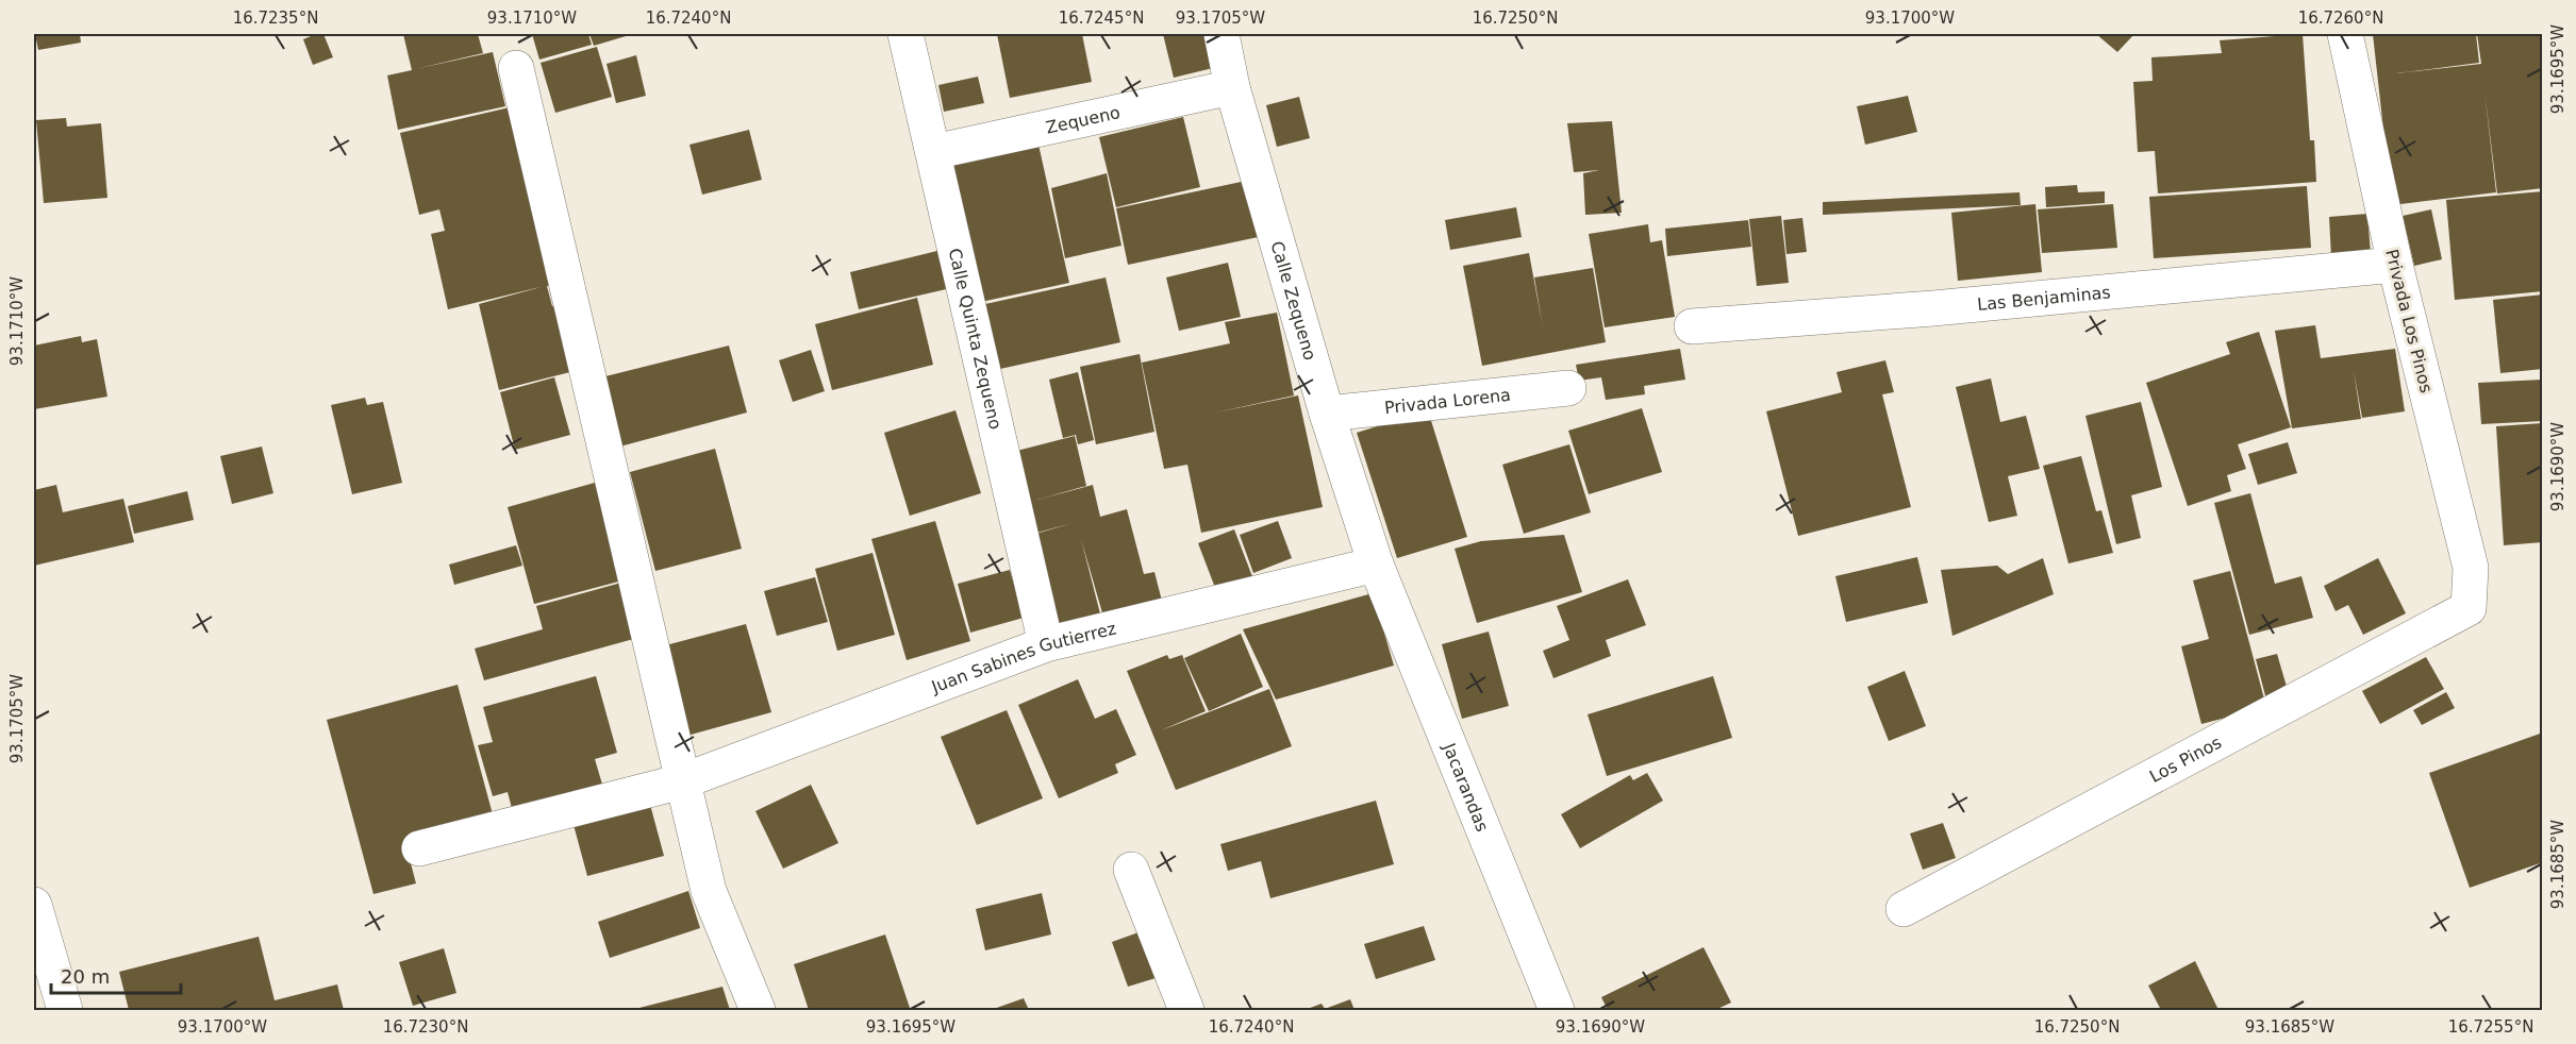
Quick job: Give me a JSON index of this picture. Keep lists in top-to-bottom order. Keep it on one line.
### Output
{"streets":{"street":["Zequeno","Las Benjaminas","Calle Zequeno","Privada Los Pinos","Calle Quinta Zequeno","Privada Lorena","Juan Sabines Gutierrez","Los Pinos","Jacarandas"]},"crossings":[["Zequeno","Calle Zequeno"],["Zequeno","Calle Quinta Zequeno"],["Las Benjaminas","Privada Los Pinos"],["Calle Zequeno","Privada Lorena"],["Calle Zequeno","Juan Sabines Gutierrez"],["Calle Zequeno","Jacarandas"],["Privada Los Pinos","Los Pinos"],["Calle Quinta Zequeno","Juan Sabines Gutierrez"],["Juan Sabines Gutierrez","Jacarandas"]],"scale_bar":"20 m","coordinates":["16.7235°N","93.1710°W","16.7240°N","16.7245°N","93.1705°W","16.7250°N","93.1700°W","16.7260°N","93.1695°W","93.1690°W","93.1685°W","16.7230°N","16.7255°N"]}
